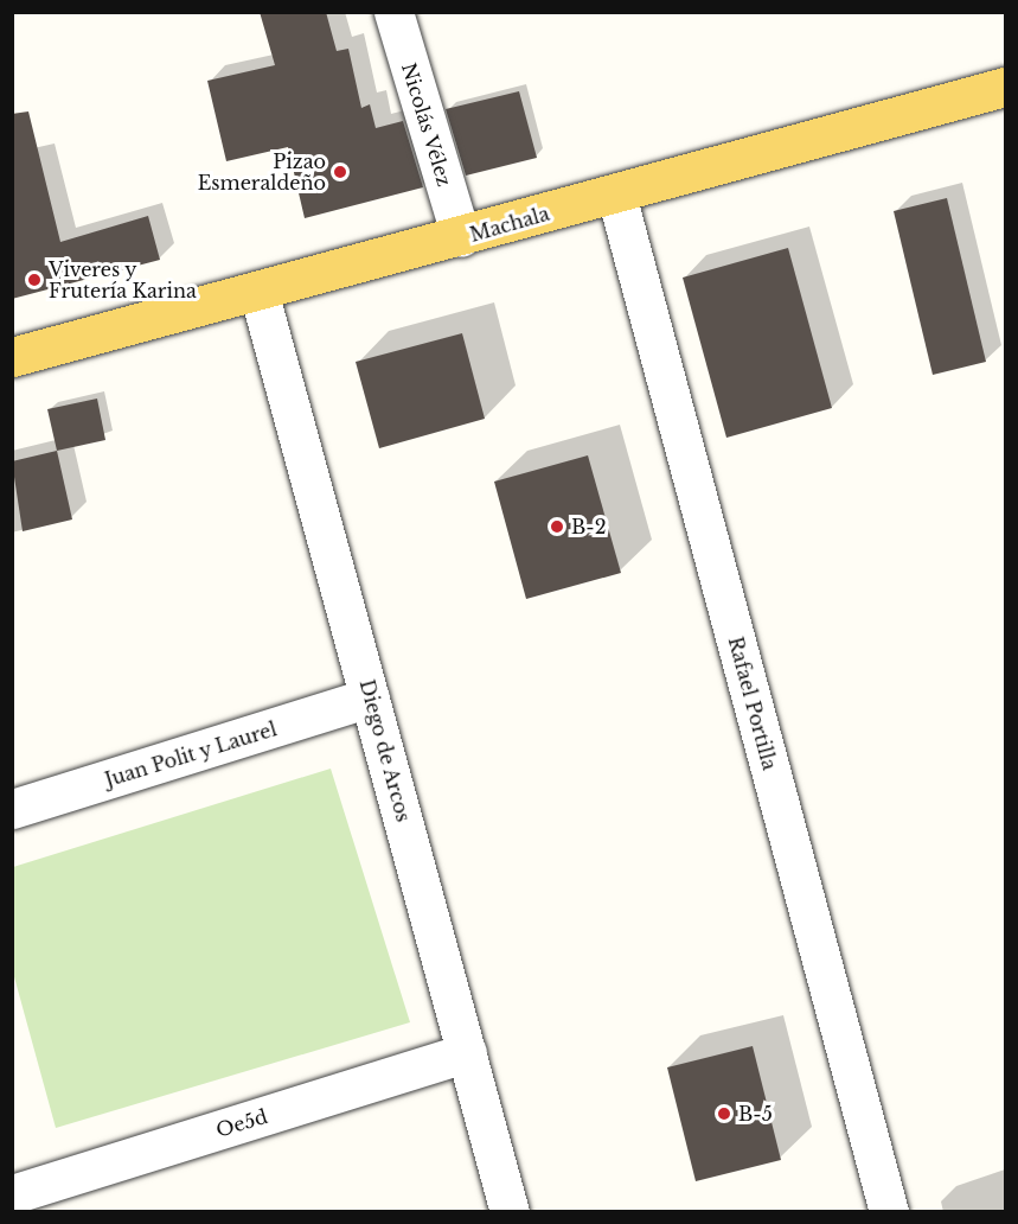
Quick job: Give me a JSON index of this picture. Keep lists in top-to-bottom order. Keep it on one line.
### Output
{"streets":{"main road":["Machala"],"street":["Nicolás Vélez","Rafael Portilla","Diego de Arcos","Juan Polit y Laurel","Oe5d"]},"crossings":[["Nicolás Vélez","Machala"],["Machala","Rafael Portilla"],["Machala","Diego de Arcos"],["Diego de Arcos","Juan Polit y Laurel"],["Diego de Arcos","Oe5d"]],"places":["Pizao Esmeraldeño","Viveres y Frutería Karina","B-2","B-5"]}
